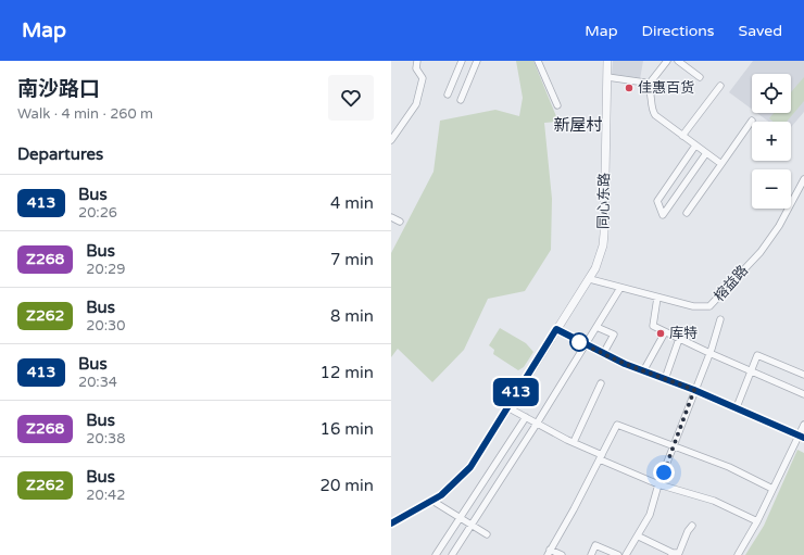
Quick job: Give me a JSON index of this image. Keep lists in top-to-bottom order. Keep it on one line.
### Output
{"streets":{"street":["同心东路","榕益路"]},"crossings":[["同心东路","榕益路"]],"districts":["新屋村"],"places":["佳惠百货","库特"],"lines":["bus line 413"],"page":{"header":"Map","nav":["Map","Directions","Saved"],"heading":[["南沙路口","Walk · 4 min · 260 m"],"Departures"],"on_map":"413","map_buttons":["+","−"],"list":[{"mark":"413","name":"Bus","note":"20:26","value":"4 min"},{"mark":"Z268","name":"Bus","note":"20:29","value":"7 min"},{"mark":"Z262","name":"Bus","note":"20:30","value":"8 min"},{"mark":"413","name":"Bus","note":"20:34","value":"12 min"},{"mark":"Z268","name":"Bus","note":"20:38","value":"16 min"},{"mark":"Z262","name":"Bus","note":"20:42","value":"20 min"}]}}
